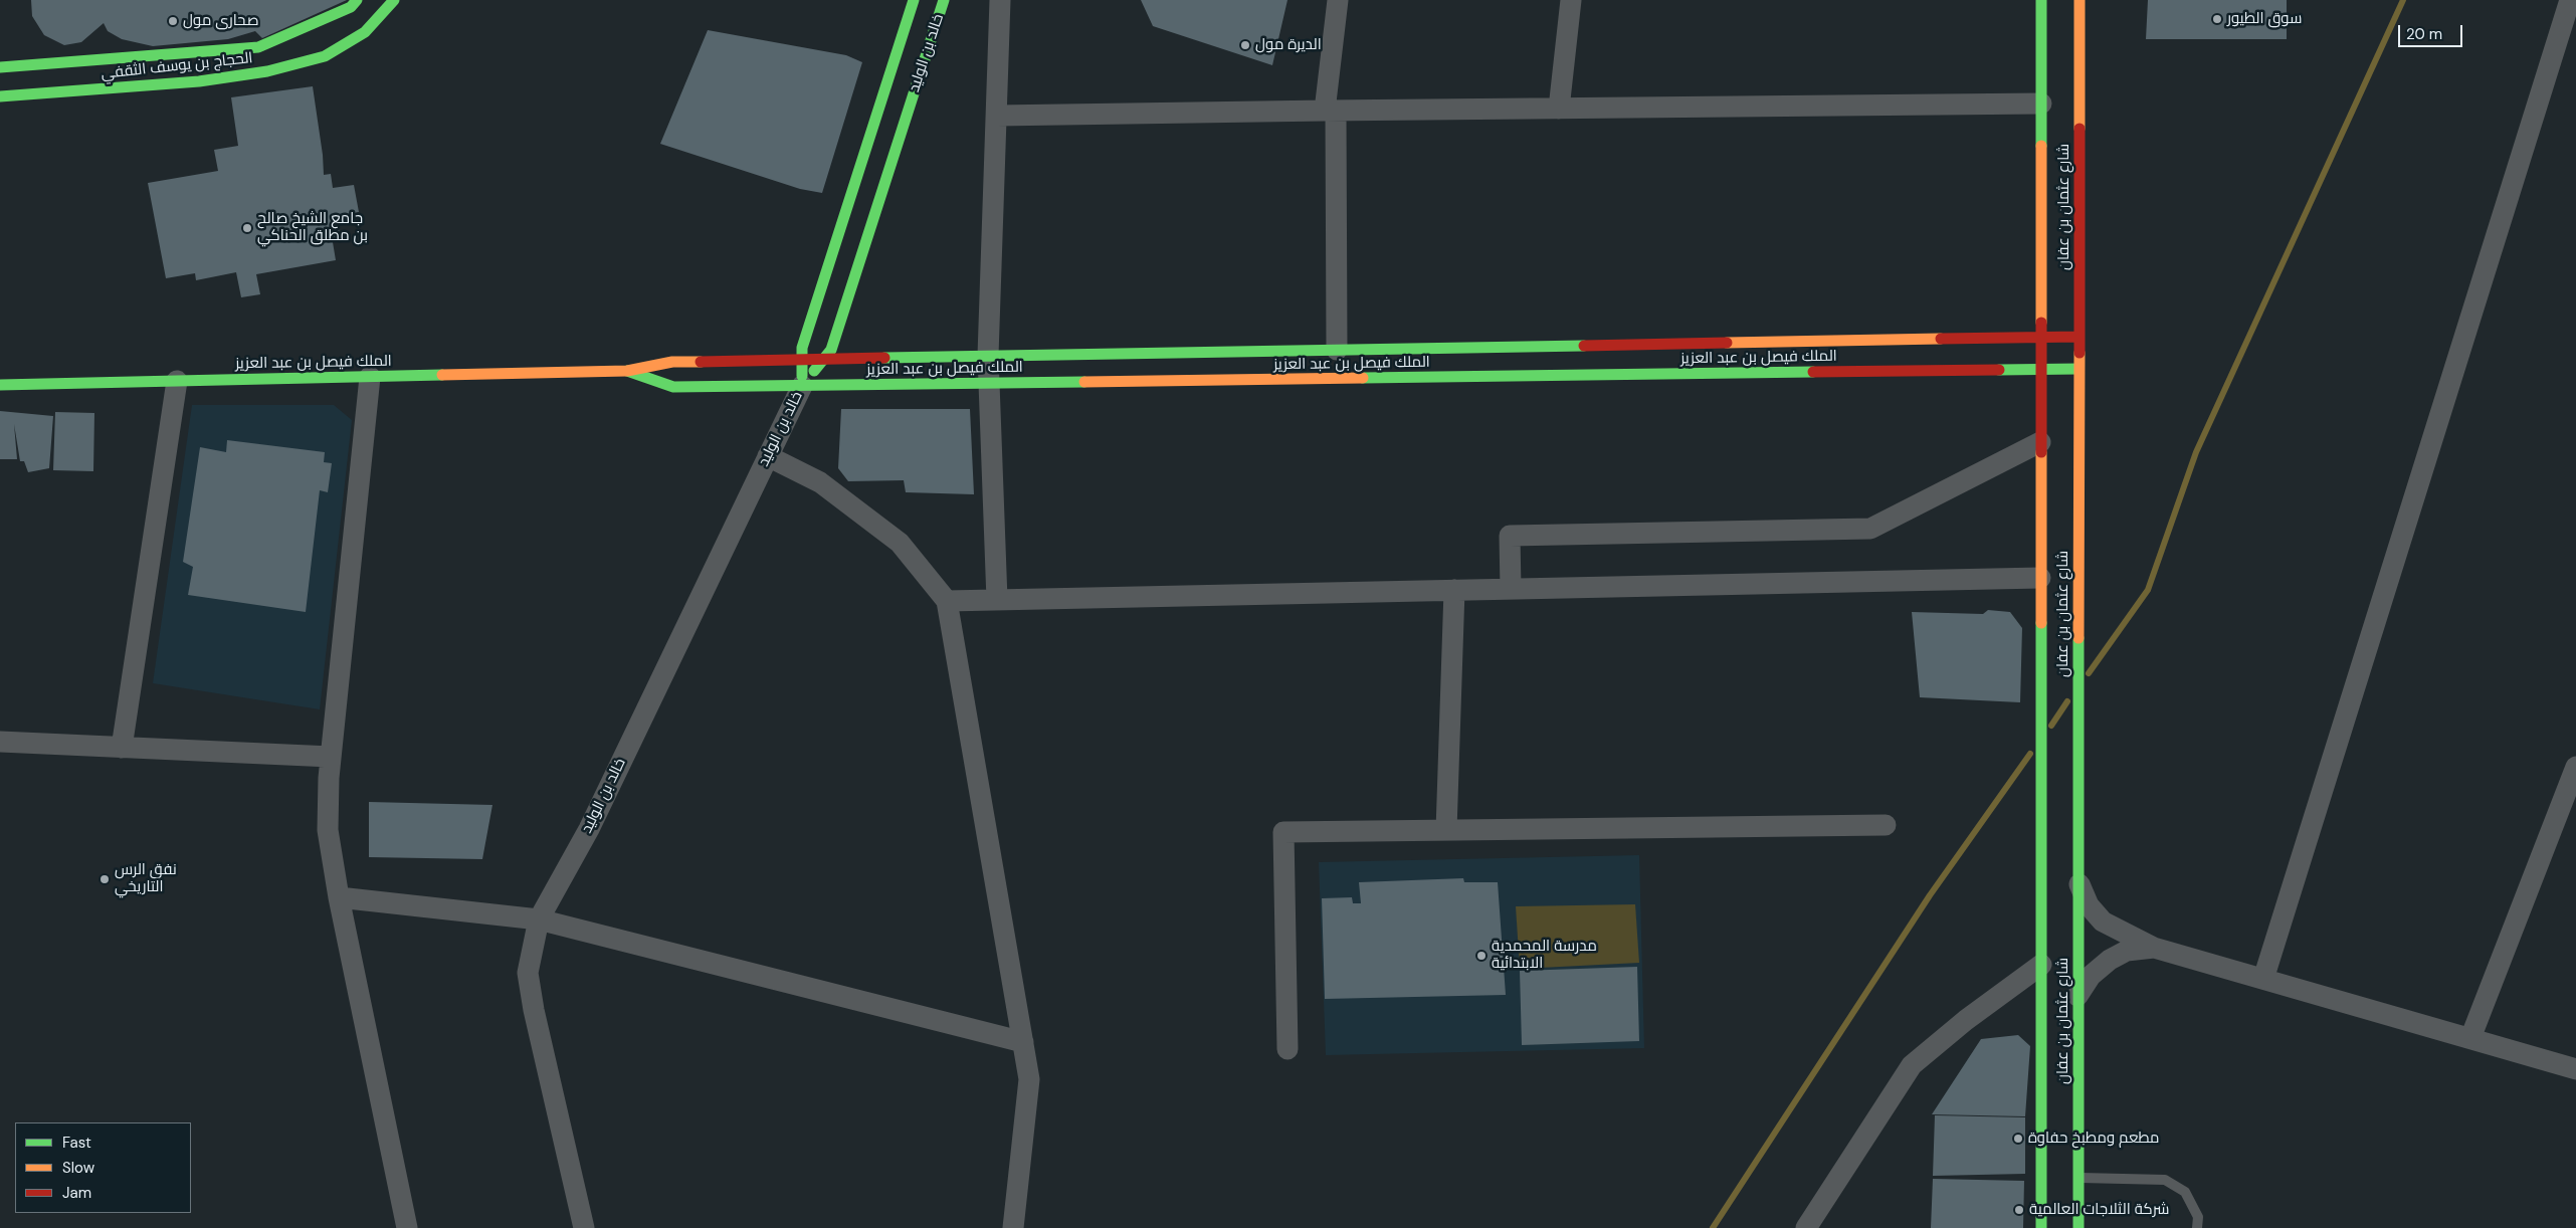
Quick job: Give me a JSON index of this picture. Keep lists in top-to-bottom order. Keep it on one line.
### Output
{"streets":{"street":["خالد بن الوليد","الحجاج بن يوسف الثقفي","شارع عثمان بن عفان","الملك فيصل بن عبد العزيز"]},"crossings":[["خالد بن الوليد","الملك فيصل بن عبد العزيز"],["شارع عثمان بن عفان","الملك فيصل بن عبد العزيز"]],"places":["سوق الطيور","صحارى مول","الديرة مول","جامع الشيخ صالح بن مطلق الحناكي","نفق الرس التاريخي","مدرسة المحمدية الابتدائية","مطعم ومطبخ حفاوة","شركة الثلاجات العالمية"],"legend":["Fast","Slow","Jam"],"scale_bar":"20 m"}
